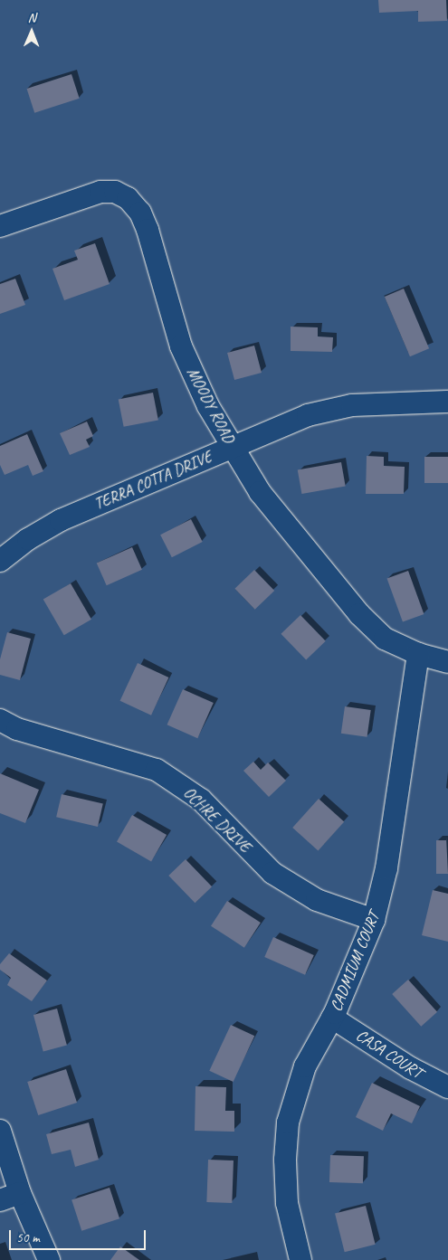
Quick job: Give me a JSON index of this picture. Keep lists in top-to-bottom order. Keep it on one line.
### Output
{"streets":{"street":["MOODY ROAD","TERRA COTTA DRIVE","OCHRE DRIVE","CADMIUM COURT","CASA COURT"]},"crossings":[["MOODY ROAD","TERRA COTTA DRIVE"],["MOODY ROAD","CADMIUM COURT"],["OCHRE DRIVE","CADMIUM COURT"],["CADMIUM COURT","CASA COURT"]],"scale_bar":"50 m","north":"top"}
